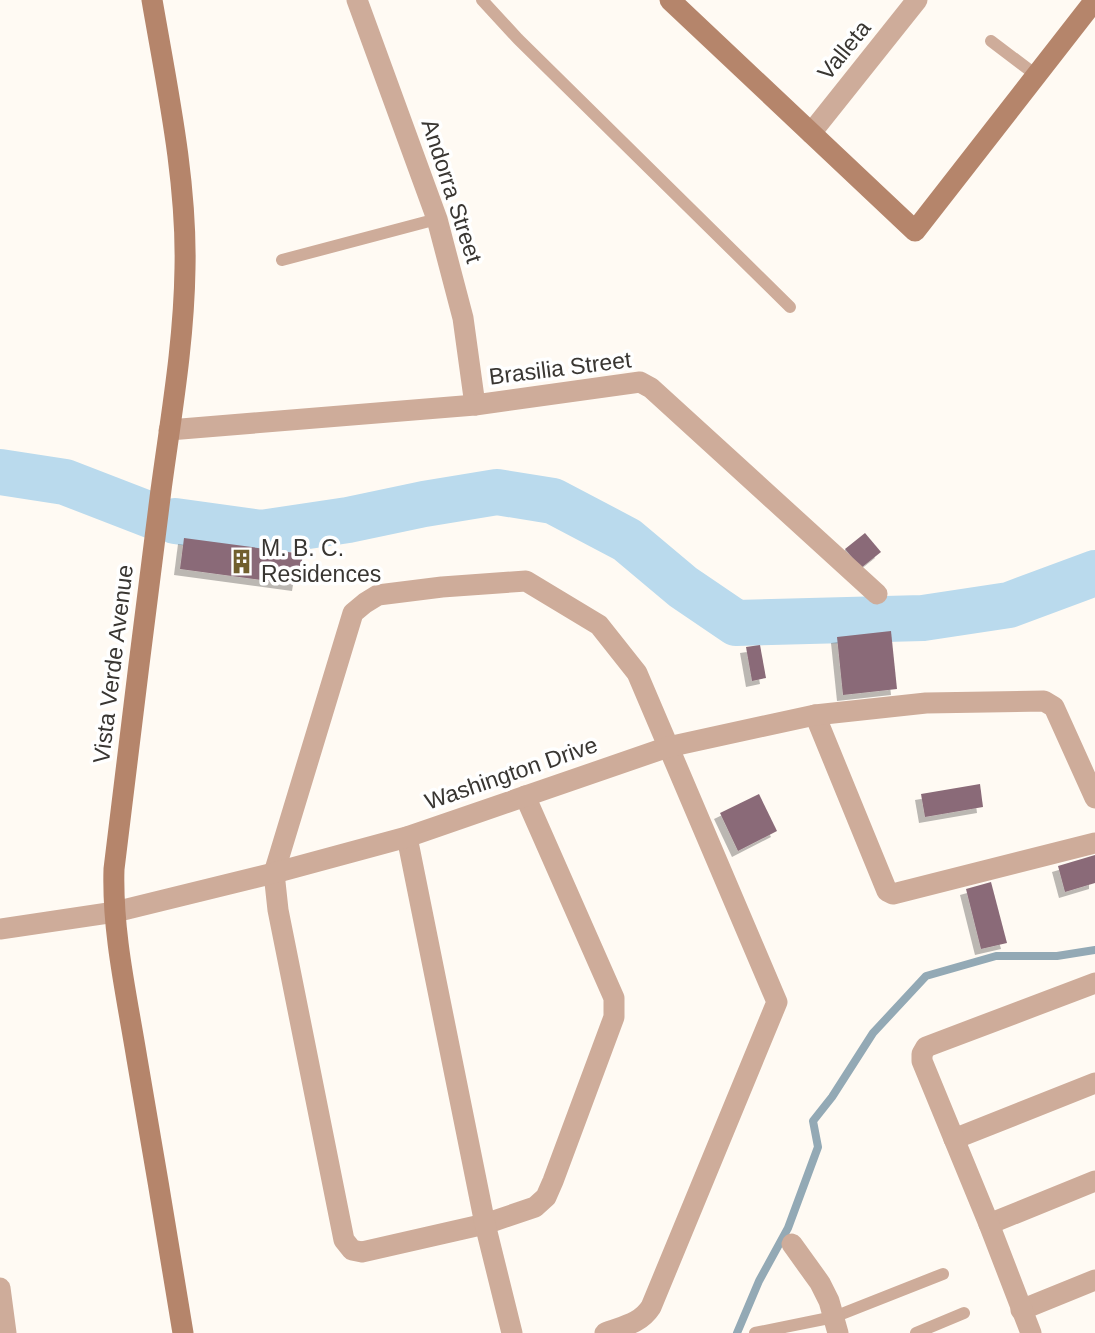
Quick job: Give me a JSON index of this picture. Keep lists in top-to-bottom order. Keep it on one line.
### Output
{"streets":{"street":["Valleta","Andorra Street","Brasilia Street","Vista Verde Avenue","Washington Drive"]},"crossings":[["Andorra Street","Brasilia Street"],["Brasilia Street","Vista Verde Avenue"],["Vista Verde Avenue","Washington Drive"]],"places":{"building":["M. B. C. Residences"]}}
